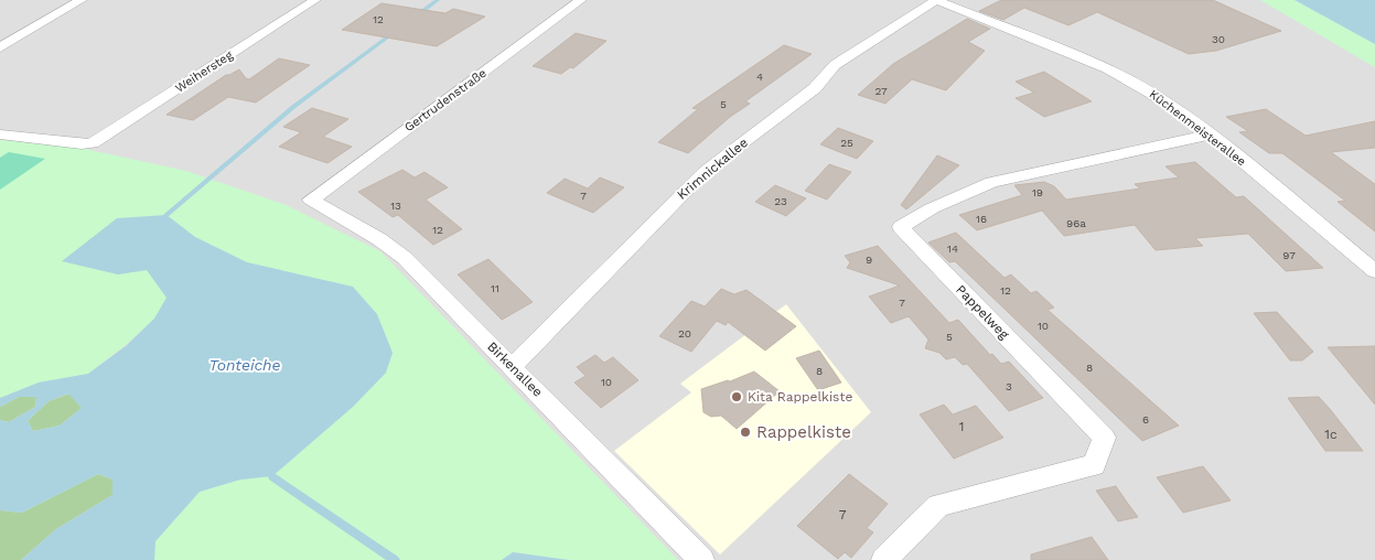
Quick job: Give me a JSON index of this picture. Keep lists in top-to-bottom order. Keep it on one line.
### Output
{"streets":{"street":["Weihersteg","Gertrudenstraße","Küchenmeisterallee","Krimnickallee","Pappelweg","Birkenallee"]},"crossings":[["Gertrudenstraße","Birkenallee"],["Küchenmeisterallee","Krimnickallee"],["Küchenmeisterallee","Pappelweg"],["Krimnickallee","Birkenallee"]],"water":["Tonteiche"],"places":["Kita Rappelkiste","Rappelkiste"],"house_numbers":["12","30","4","27","5","25","19","7","23","13","16","96a","12","14","97","9","11","12","7","10","20","5","8","8","10","3","6","1","1c","7"]}
